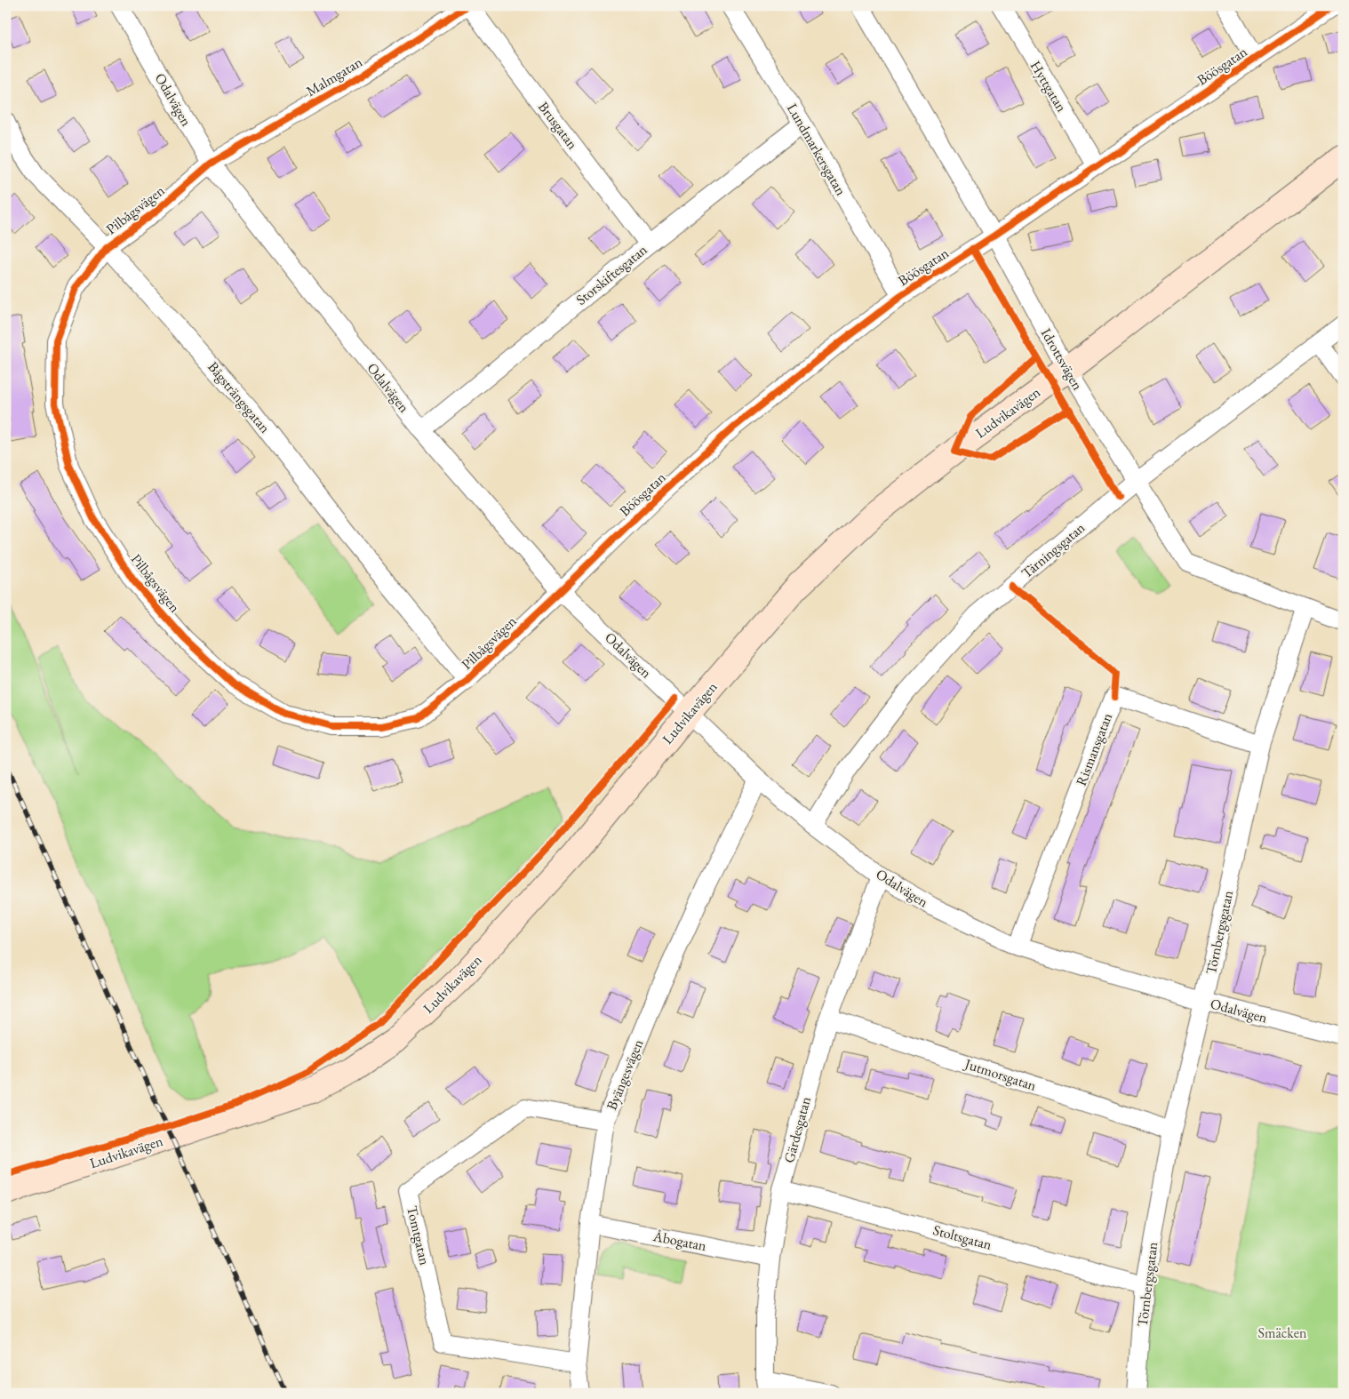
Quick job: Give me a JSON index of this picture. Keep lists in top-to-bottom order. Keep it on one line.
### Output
{"streets":{"street":["Böösgatan","Malmgatan","Hyttgatan","Odalvägen","Brusgatan","Lundmarkersgatan","Pilbågsvägen","Storskiftesgatan","Idrottsvägen","Bågsträngsgatan","Ludvikavägen","Tärningsgatan","Rismansgatan","Törnbergsgatan","Byängesvägen","Jutmorsgatan","Gärdesgatan","Tomtgatan","Stoltsgatan","Åbogatan"]},"crossings":[["Böösgatan","Hyttgatan"],["Böösgatan","Odalvägen"],["Böösgatan","Lundmarkersgatan"],["Böösgatan","Pilbågsvägen"],["Böösgatan","Idrottsvägen"],["Malmgatan","Odalvägen"],["Malmgatan","Brusgatan"],["Malmgatan","Pilbågsvägen"],["Odalvägen","Pilbågsvägen"],["Odalvägen","Storskiftesgatan"],["Odalvägen","Ludvikavägen"],["Odalvägen","Tärningsgatan"],["Odalvägen","Rismansgatan"],["Odalvägen","Törnbergsgatan"],["Odalvägen","Byängesvägen"],["Odalvägen","Gärdesgatan"],["Brusgatan","Storskiftesgatan"],["Lundmarkersgatan","Storskiftesgatan"],["Pilbågsvägen","Bågsträngsgatan"],["Idrottsvägen","Ludvikavägen"],["Idrottsvägen","Tärningsgatan"],["Idrottsvägen","Törnbergsgatan"],["Rismansgatan","Törnbergsgatan"],["Törnbergsgatan","Jutmorsgatan"],["Törnbergsgatan","Stoltsgatan"],["Byängesvägen","Tomtgatan"],["Byängesvägen","Åbogatan"],["Jutmorsgatan","Gärdesgatan"],["Gärdesgatan","Stoltsgatan"],["Gärdesgatan","Åbogatan"]],"parks":["Smäcken"]}
